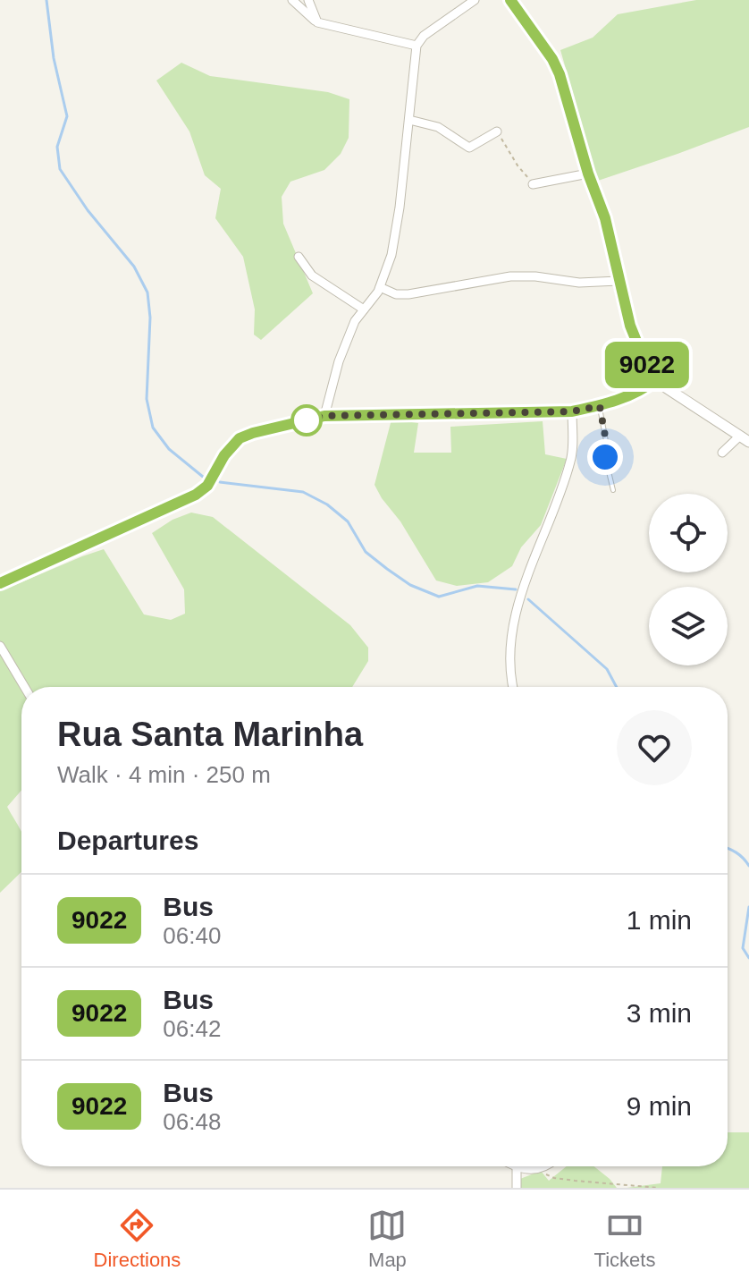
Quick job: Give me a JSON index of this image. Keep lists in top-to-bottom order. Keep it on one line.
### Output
{"lines":["bus line 9022"],"page":{"on_map":"9022","heading":[["Rua Santa Marinha","Walk · 4 min · 250 m"],"Departures"],"list":[{"mark":"9022","name":"Bus","note":"06:40","value":"1 min"},{"mark":"9022","name":"Bus","note":"06:42","value":"3 min"},{"mark":"9022","name":"Bus","note":"06:48","value":"9 min"}],"tabs":["Directions","Map","Tickets"]}}
